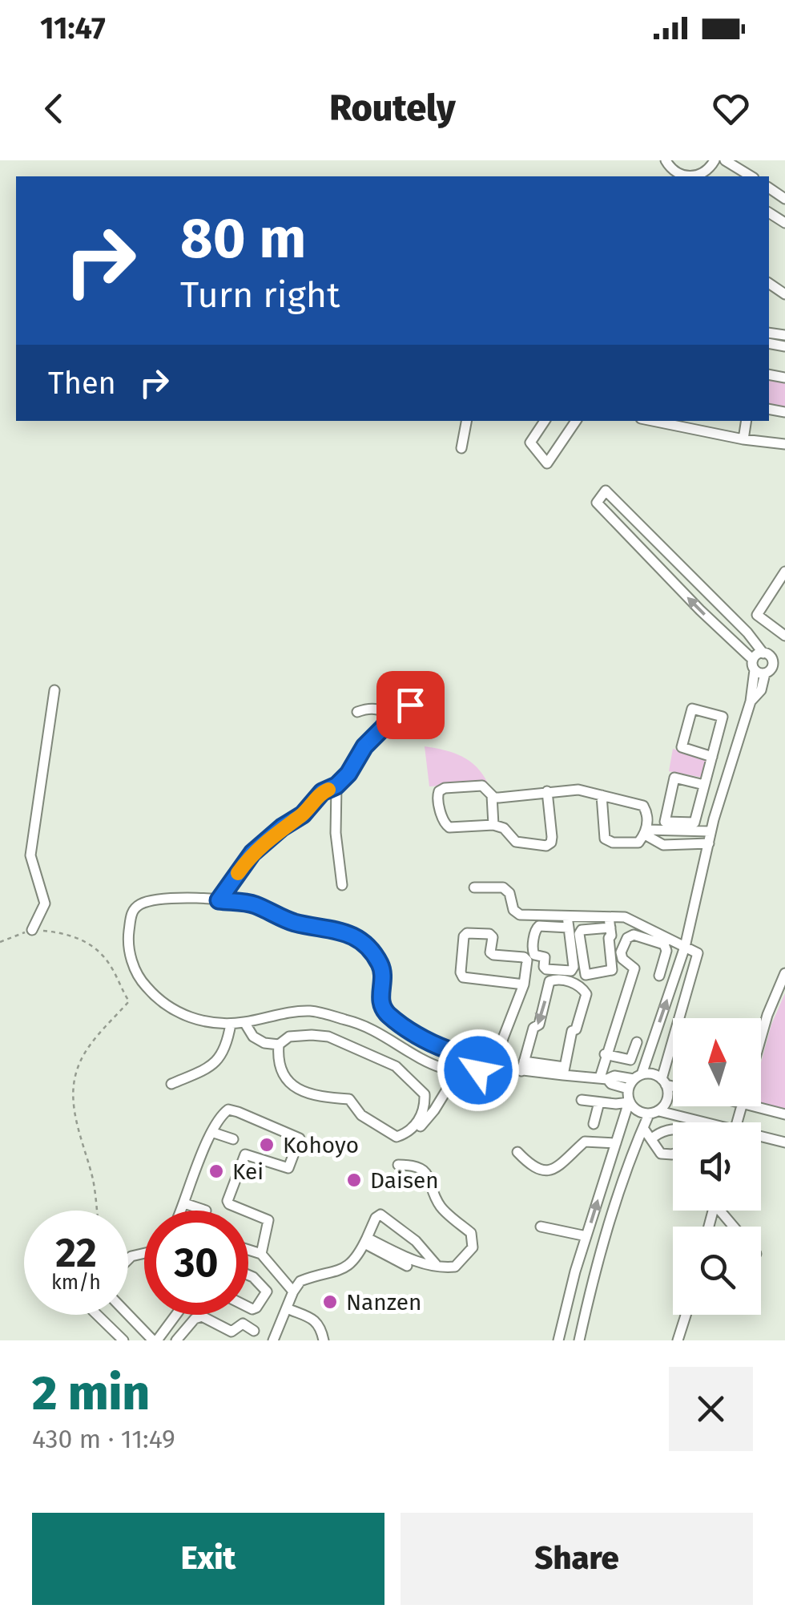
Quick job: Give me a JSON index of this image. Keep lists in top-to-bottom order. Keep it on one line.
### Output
{"places":["Kohoyo","Kei","Daisen","Nanzen"],"north":"top","page":{"status":"11:47","header":"Routely","turn":["80 m","Turn right"],"then":"Then","speed":"22 km/h","limit":"30","heading":["2 min","430 m · 11:49"],"buttons":["Exit","Share"]}}
